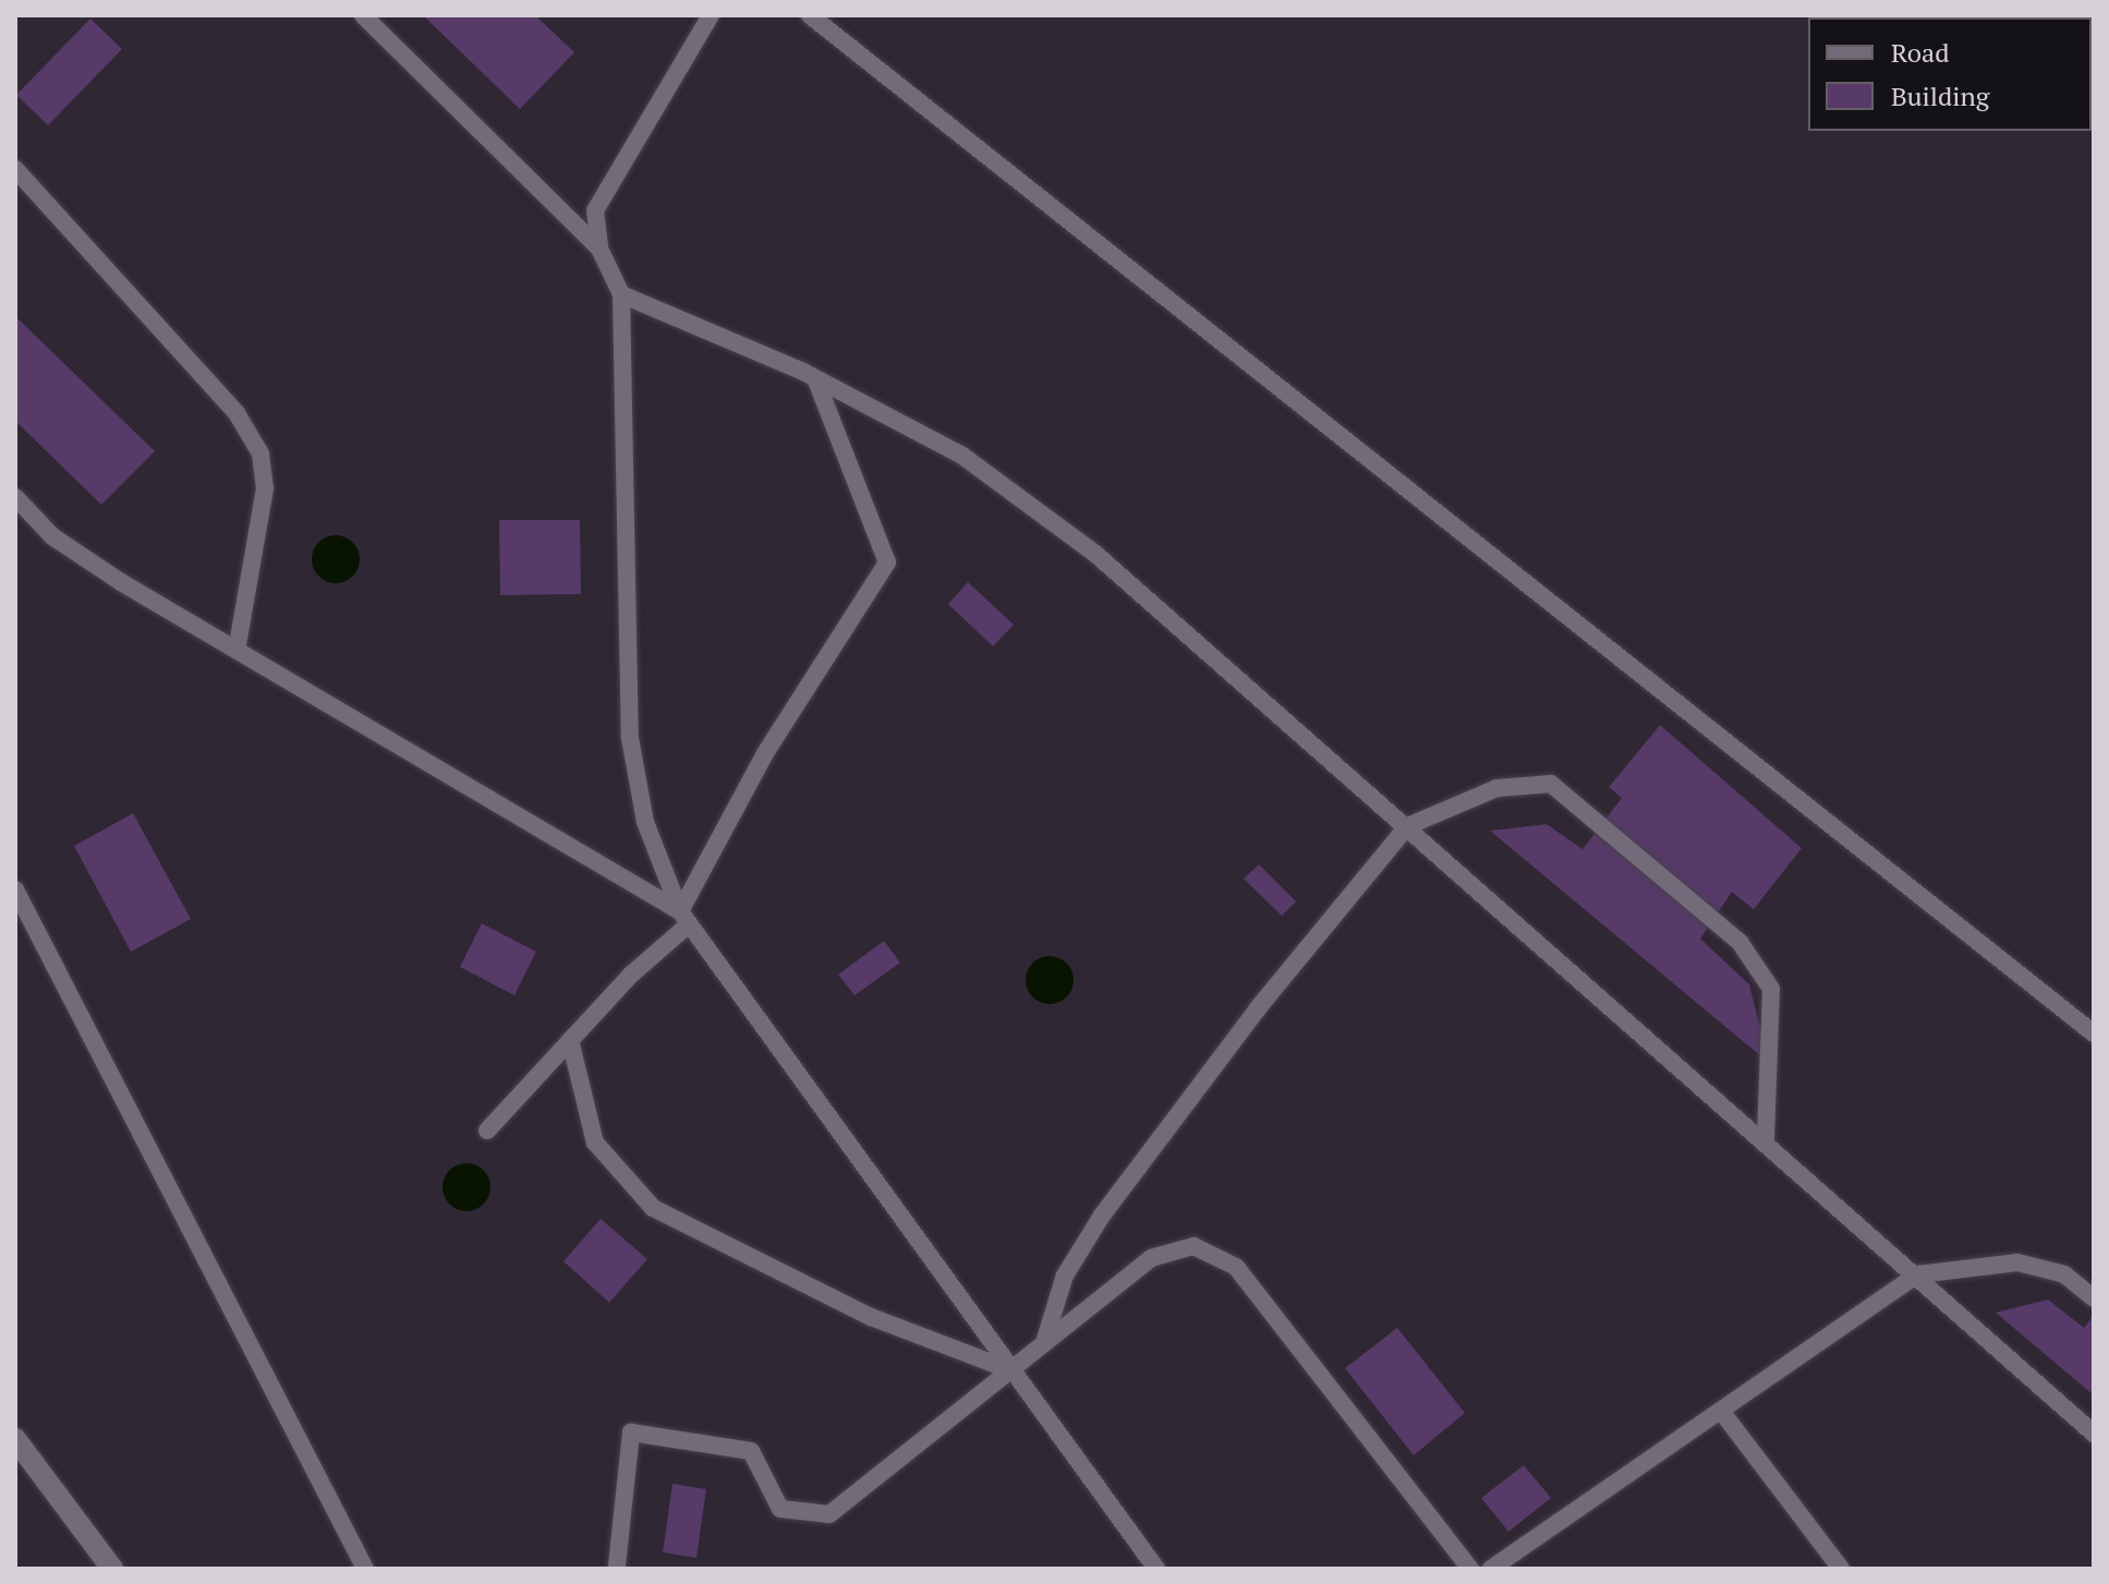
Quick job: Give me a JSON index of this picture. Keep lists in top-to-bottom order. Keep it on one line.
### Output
{"legend":["Road","Building"]}
